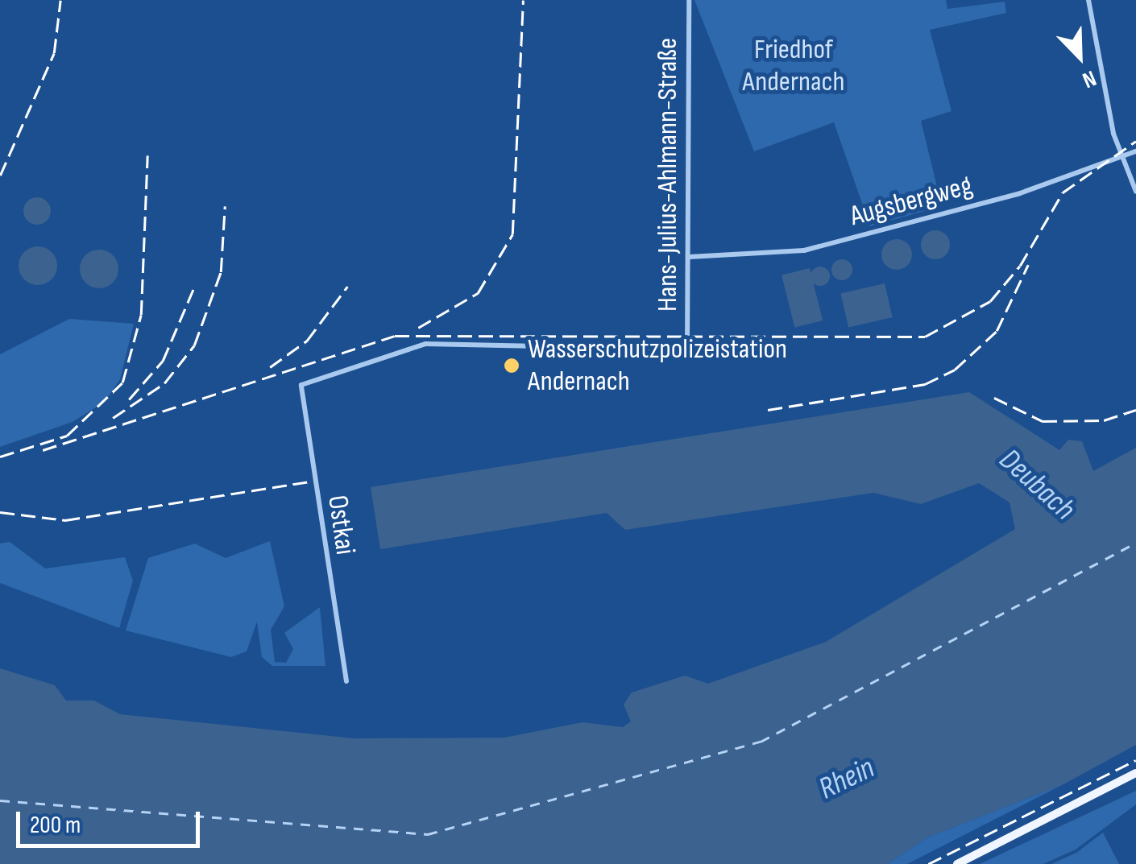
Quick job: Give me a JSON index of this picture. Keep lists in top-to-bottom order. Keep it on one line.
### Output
{"streets":{"street":["Hans-Julius-Ahlmann-Straße","Augsbergweg","Ostkai"]},"crossings":[["Hans-Julius-Ahlmann-Straße","Augsbergweg"],["Hans-Julius-Ahlmann-Straße","Ostkai"]],"water":["Deubach","Rhein"],"parks":["Friedhof Andernach"],"places":["Wasserschutzpolizeistation Andernach"],"scale_bar":"200 m","north":"bottom right"}
